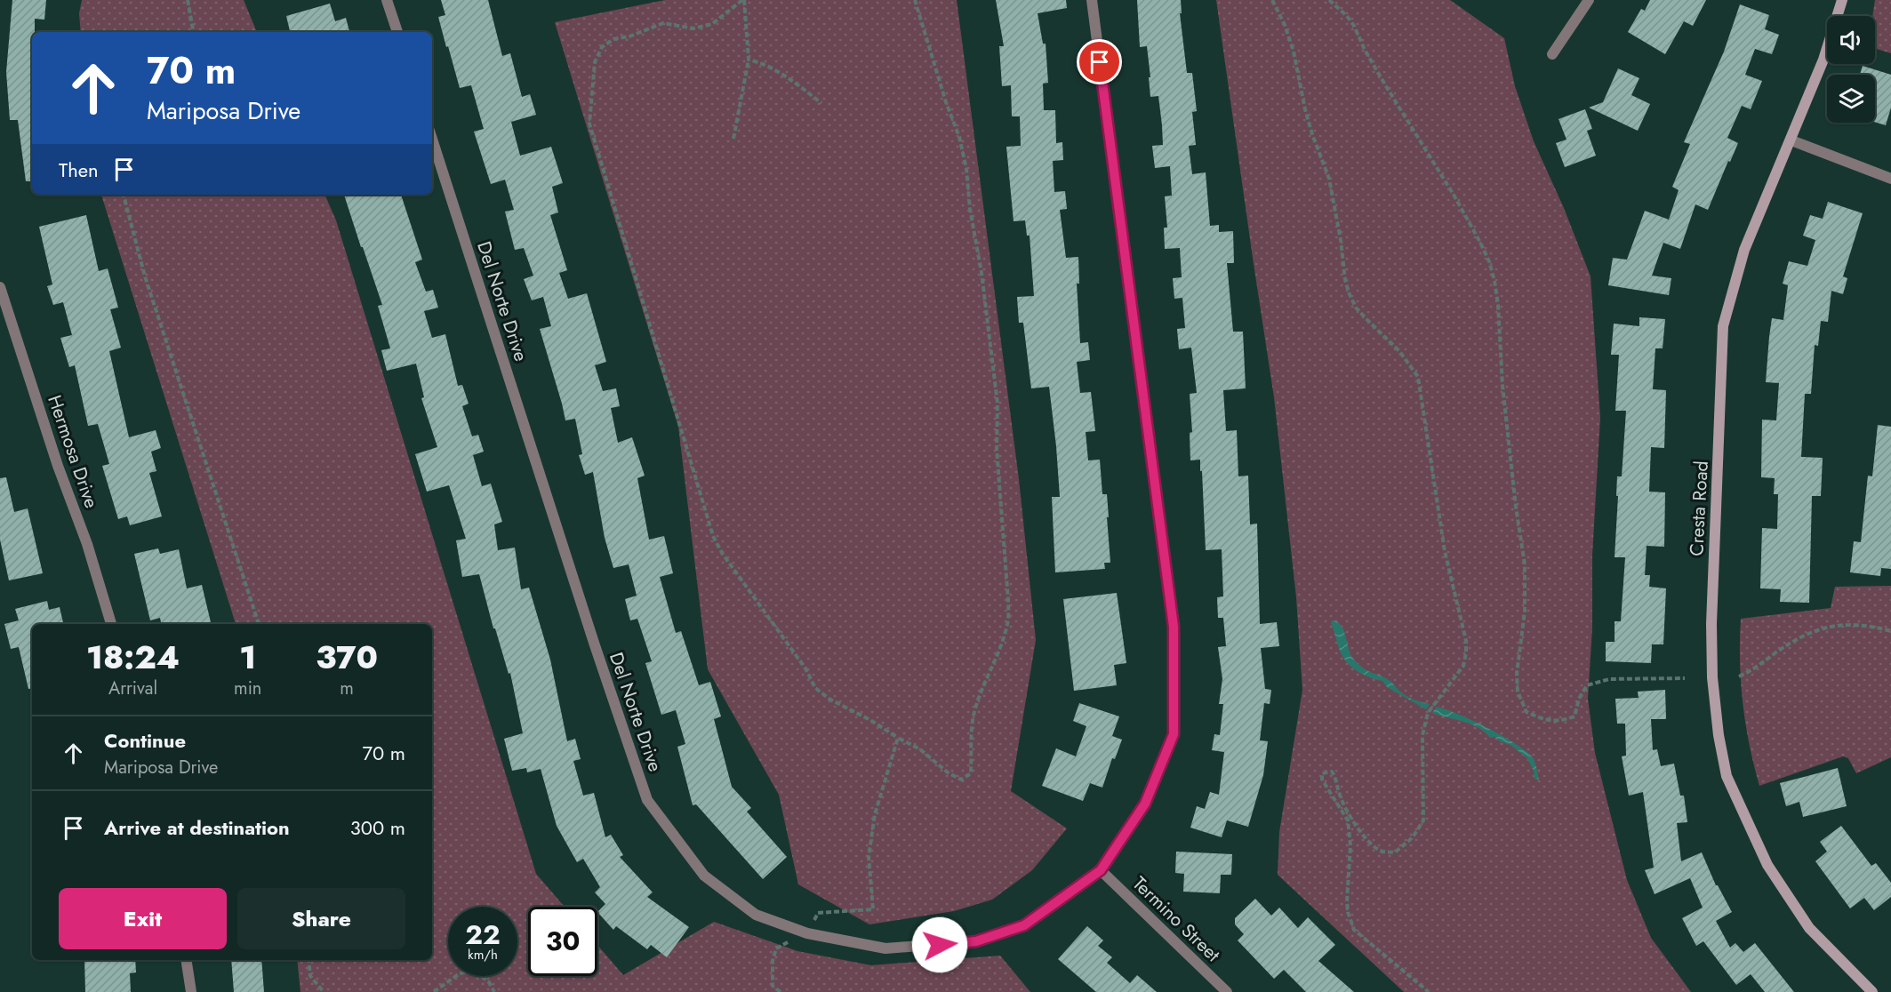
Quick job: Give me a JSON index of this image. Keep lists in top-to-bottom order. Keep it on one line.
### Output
{"streets":{"street":["Del Norte Drive","Hermosa Drive","Cresta Road","Termino Street"]},"crossings":[["Del Norte Drive","Termino Street"]],"page":{"turn":["70 m","Mariposa Drive"],"then":"Then","eta":["18:24","Arrival","1","min","370","m"],"list":[{"name":"Continue","note":"Mariposa Drive","value":"70 m"},{"name":"Arrive at destination","value":"300 m"}],"buttons":["Exit","Share"],"speed":"22 km/h","limit":"30"}}
